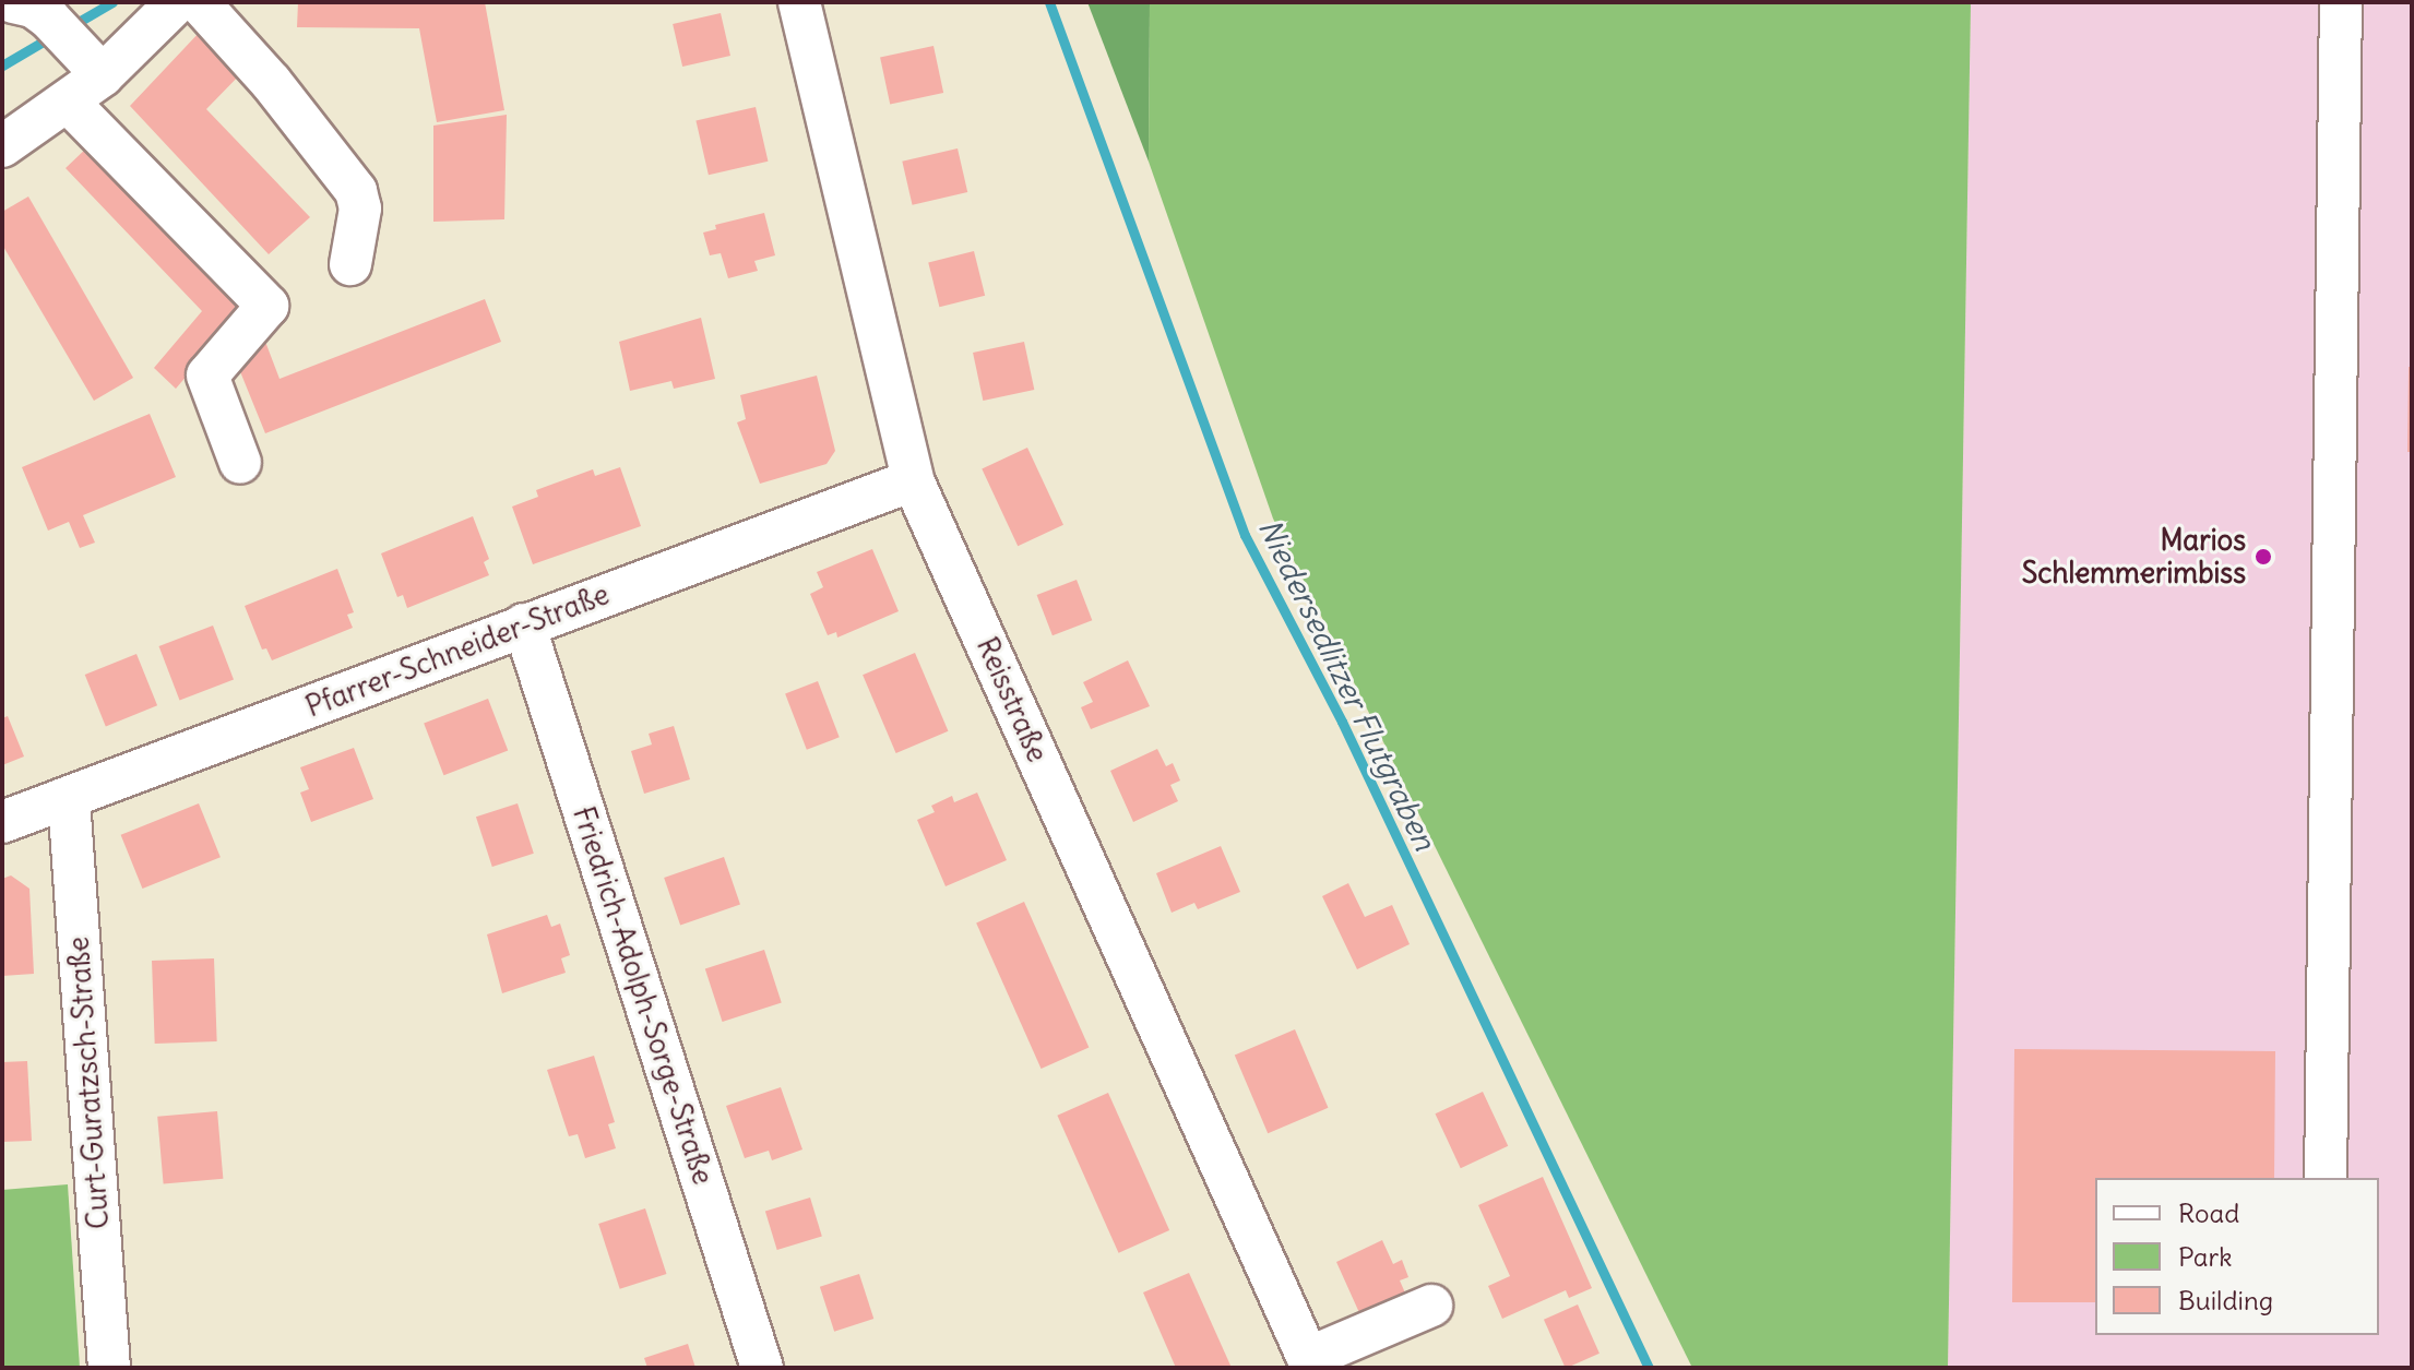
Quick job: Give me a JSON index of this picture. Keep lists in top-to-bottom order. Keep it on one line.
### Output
{"streets":{"street":["Pfarrer-Schneider-Straße","Reisstraße","Friedrich-Adolph-Sorge-Straße","Curt-Guratzsch-Straße"]},"crossings":[["Pfarrer-Schneider-Straße","Reisstraße"],["Pfarrer-Schneider-Straße","Friedrich-Adolph-Sorge-Straße"],["Pfarrer-Schneider-Straße","Curt-Guratzsch-Straße"]],"water":["Niedersedlitzer Flutgraben"],"places":["Marios Schlemmerimbiss"],"legend":["Road","Park","Building"]}
